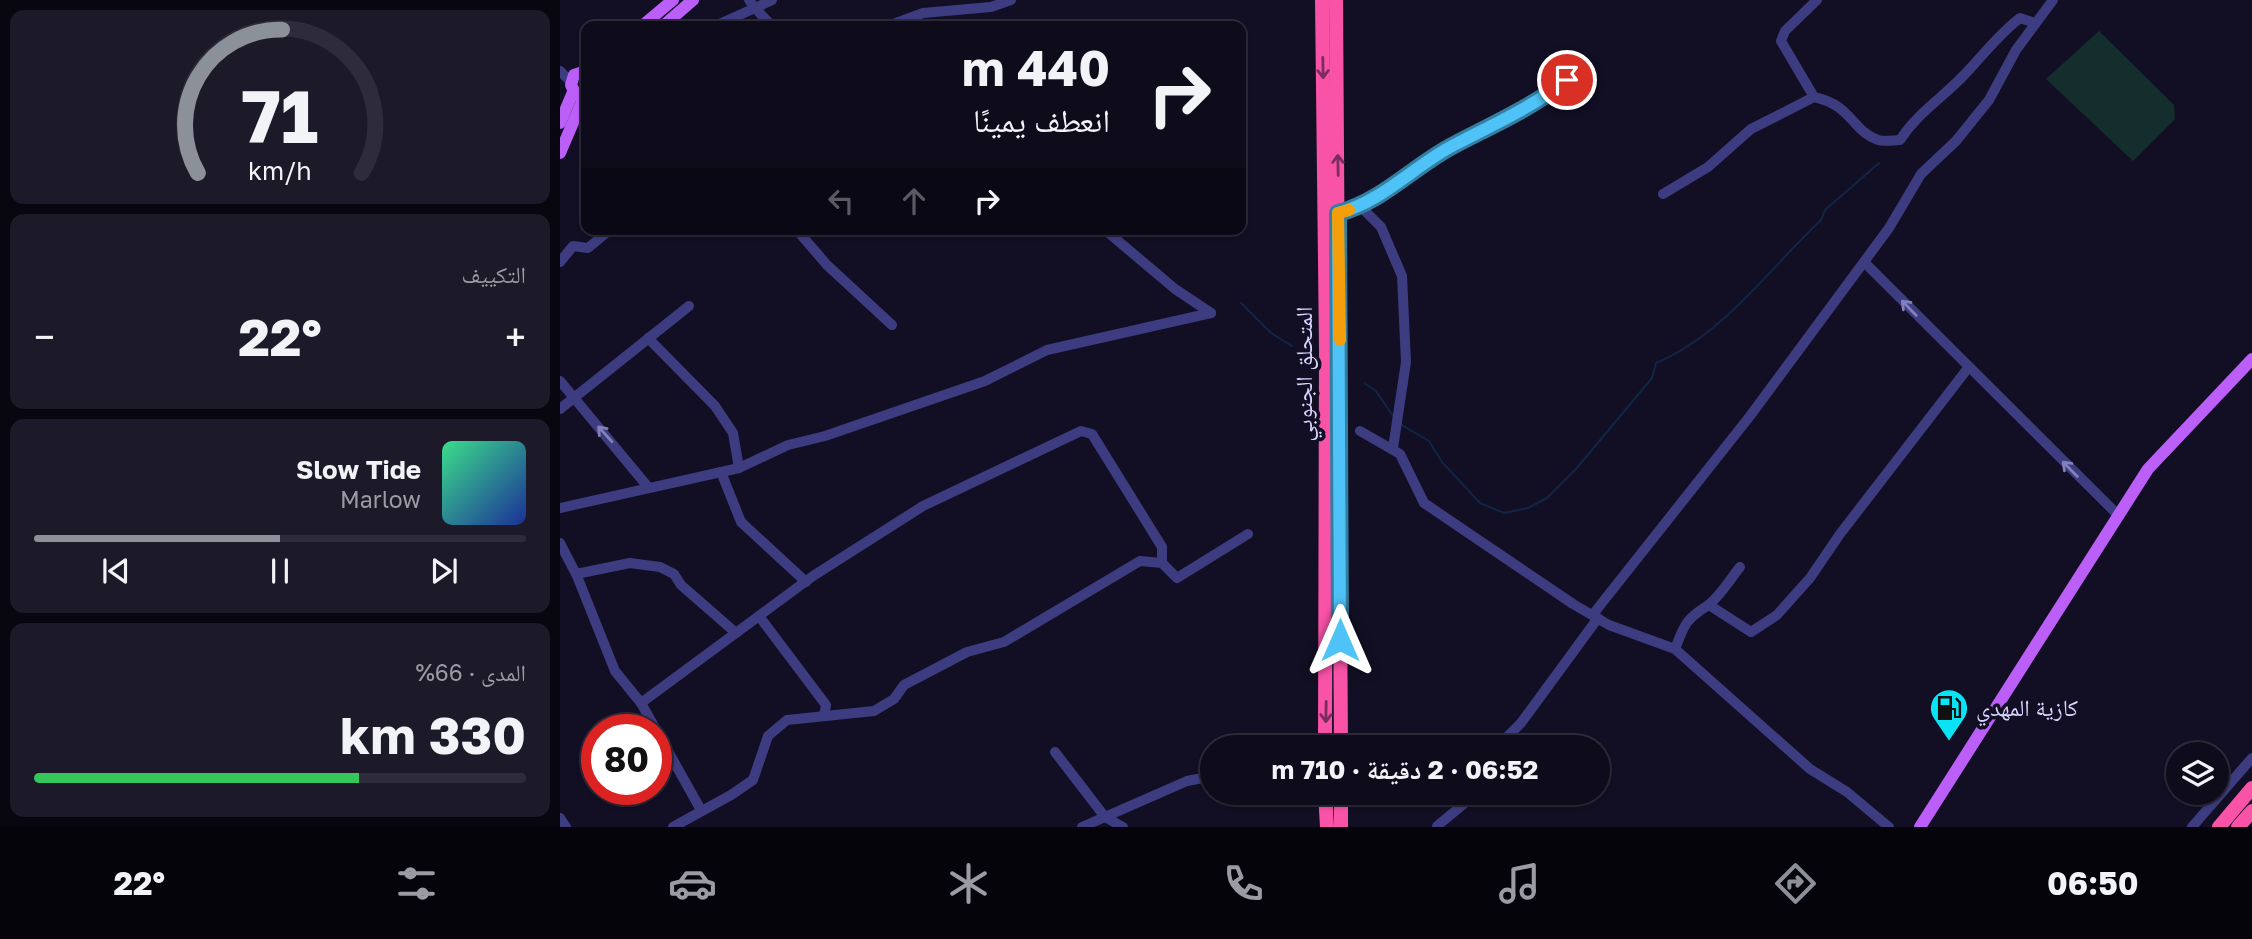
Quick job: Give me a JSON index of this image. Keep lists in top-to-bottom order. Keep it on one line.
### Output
{"streets":{"highway":["المتحلق الجنوبي"]},"places":{"fuel station":["كازية المهدي"]},"page":{"turn":["440 m","انعطف يمينًا"],"tile":["التكييف",["المدى · 66%","330 km"]],"heat":["−","22°","+"],"song":["Slow Tide","Marlow"],"limit":"80","trip":"06:52 · 2 دقيقة · 710 m","tabs":["06:50","22°"],"gauge":["71","km/h"]}}
